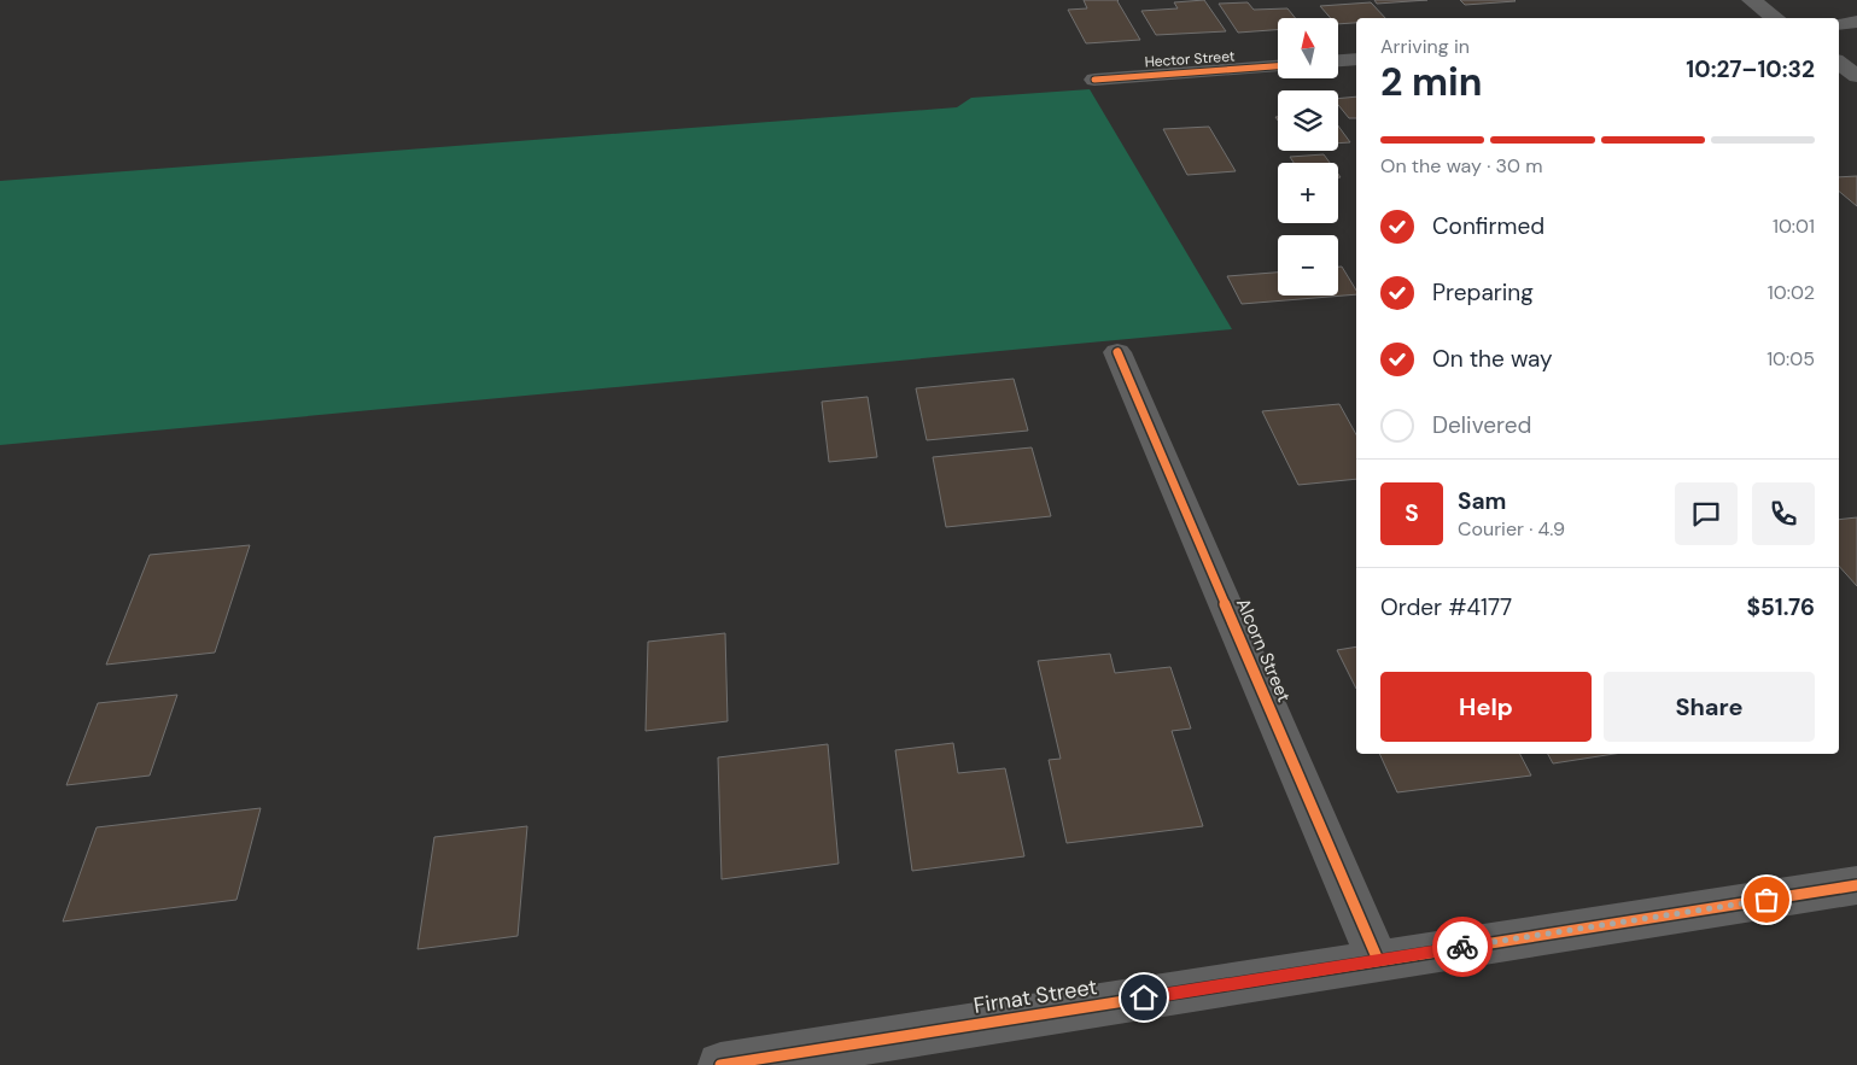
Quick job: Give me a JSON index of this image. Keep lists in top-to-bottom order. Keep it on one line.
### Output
{"streets":{"street":["Hector Street","Alcorn Street","Firnat Street"]},"crossings":[["Alcorn Street","Firnat Street"]],"north":"top","page":{"map_buttons":["+","−"],"heading":["2 min","Arriving in","10:27–10:32"],"panel":["Sam","Courier · 4.9","Order #4177","$51.76"],"bar":"On the way · 30 m","list":[["Confirmed","10:01"],["Preparing","10:02"],["On the way","10:05"],"Delivered"],"round":"S","buttons":["Help","Share"]}}
